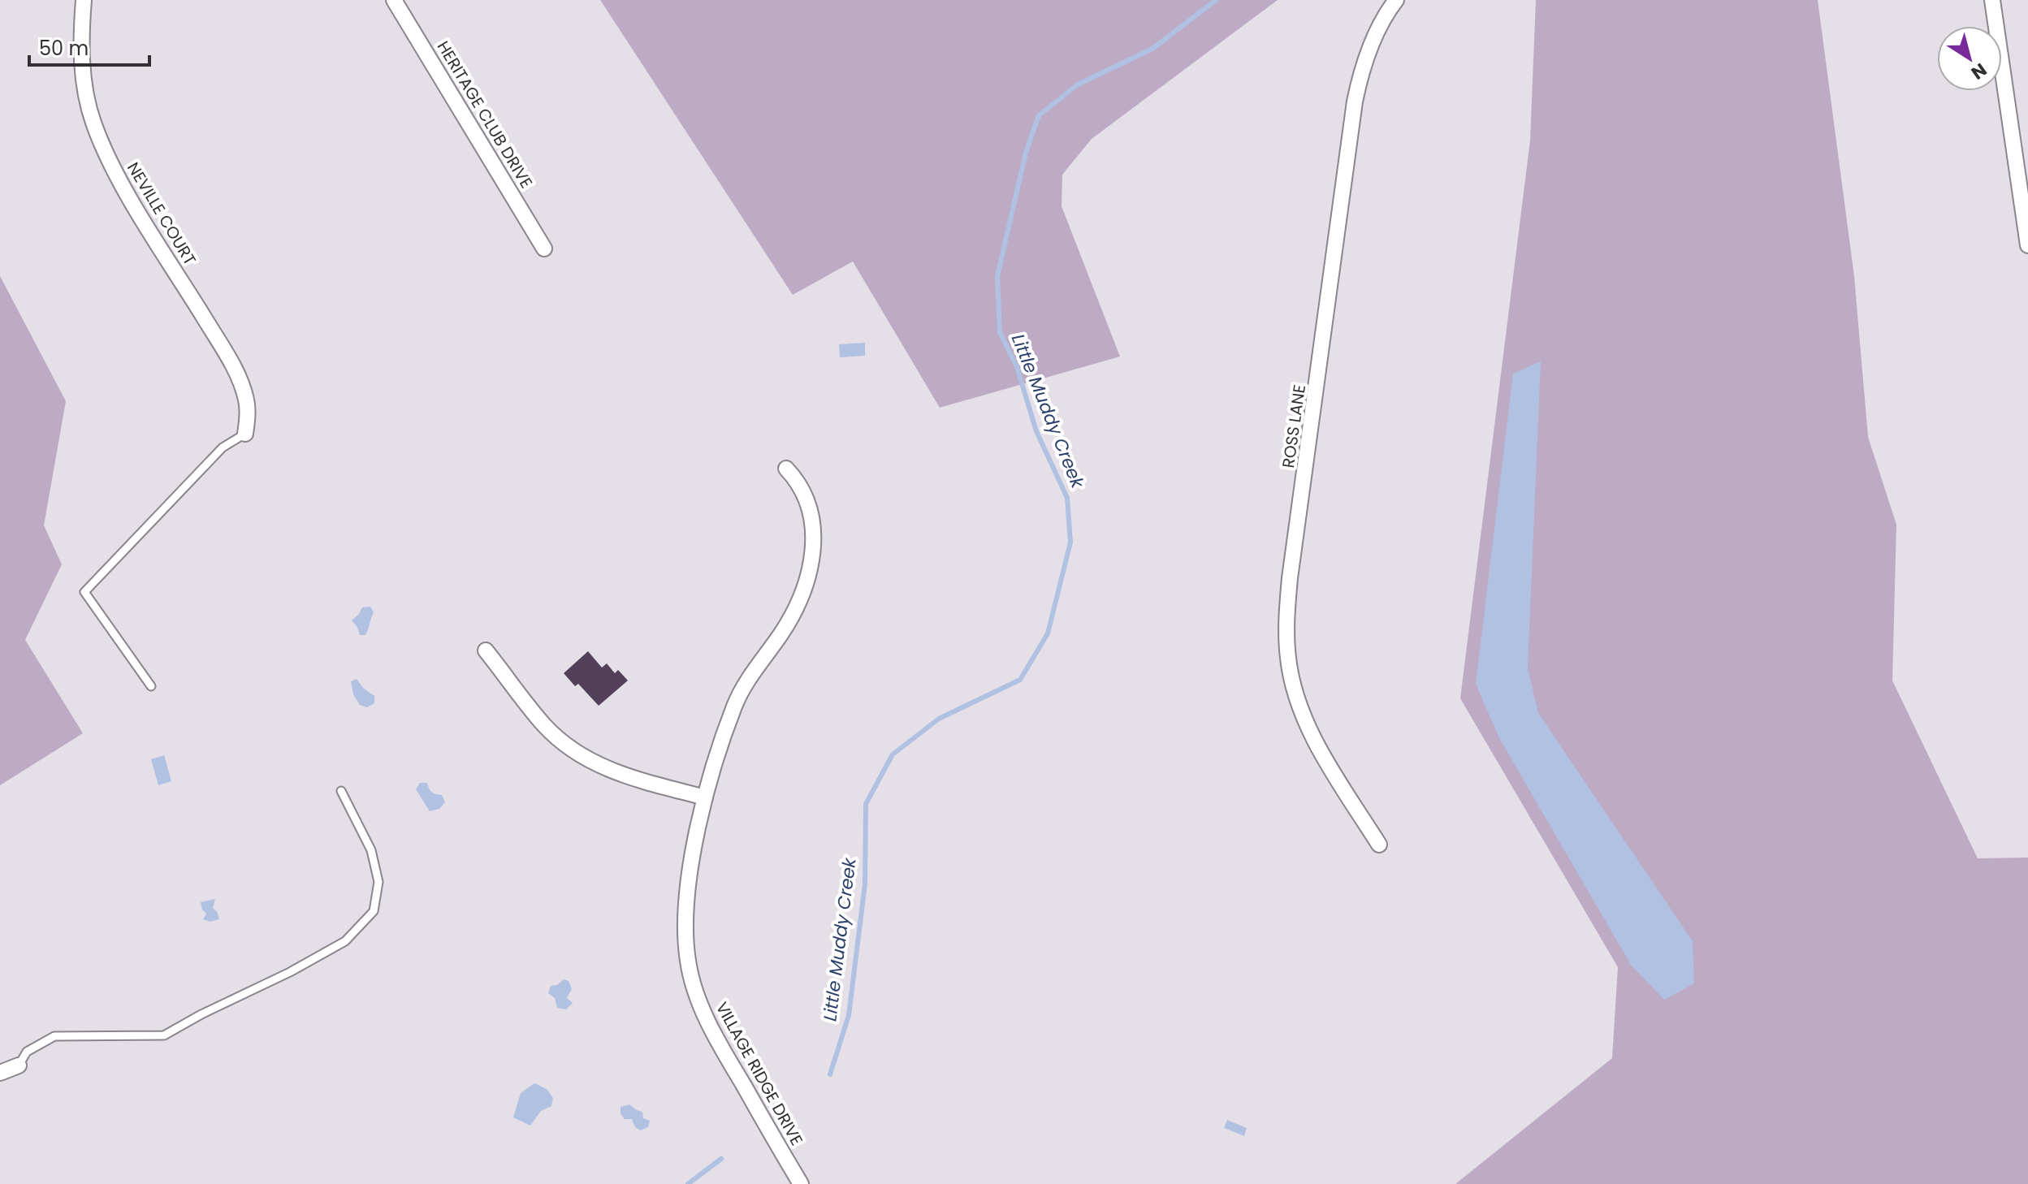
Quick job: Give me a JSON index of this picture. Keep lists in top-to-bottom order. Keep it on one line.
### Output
{"streets":{"street":["HERITAGE CLUB DRIVE","NEVILLE COURT","ROSS LANE","VILLAGE RIDGE DRIVE"]},"water":["Little Muddy Creek"],"scale_bar":"50 m","north":"bottom right"}
